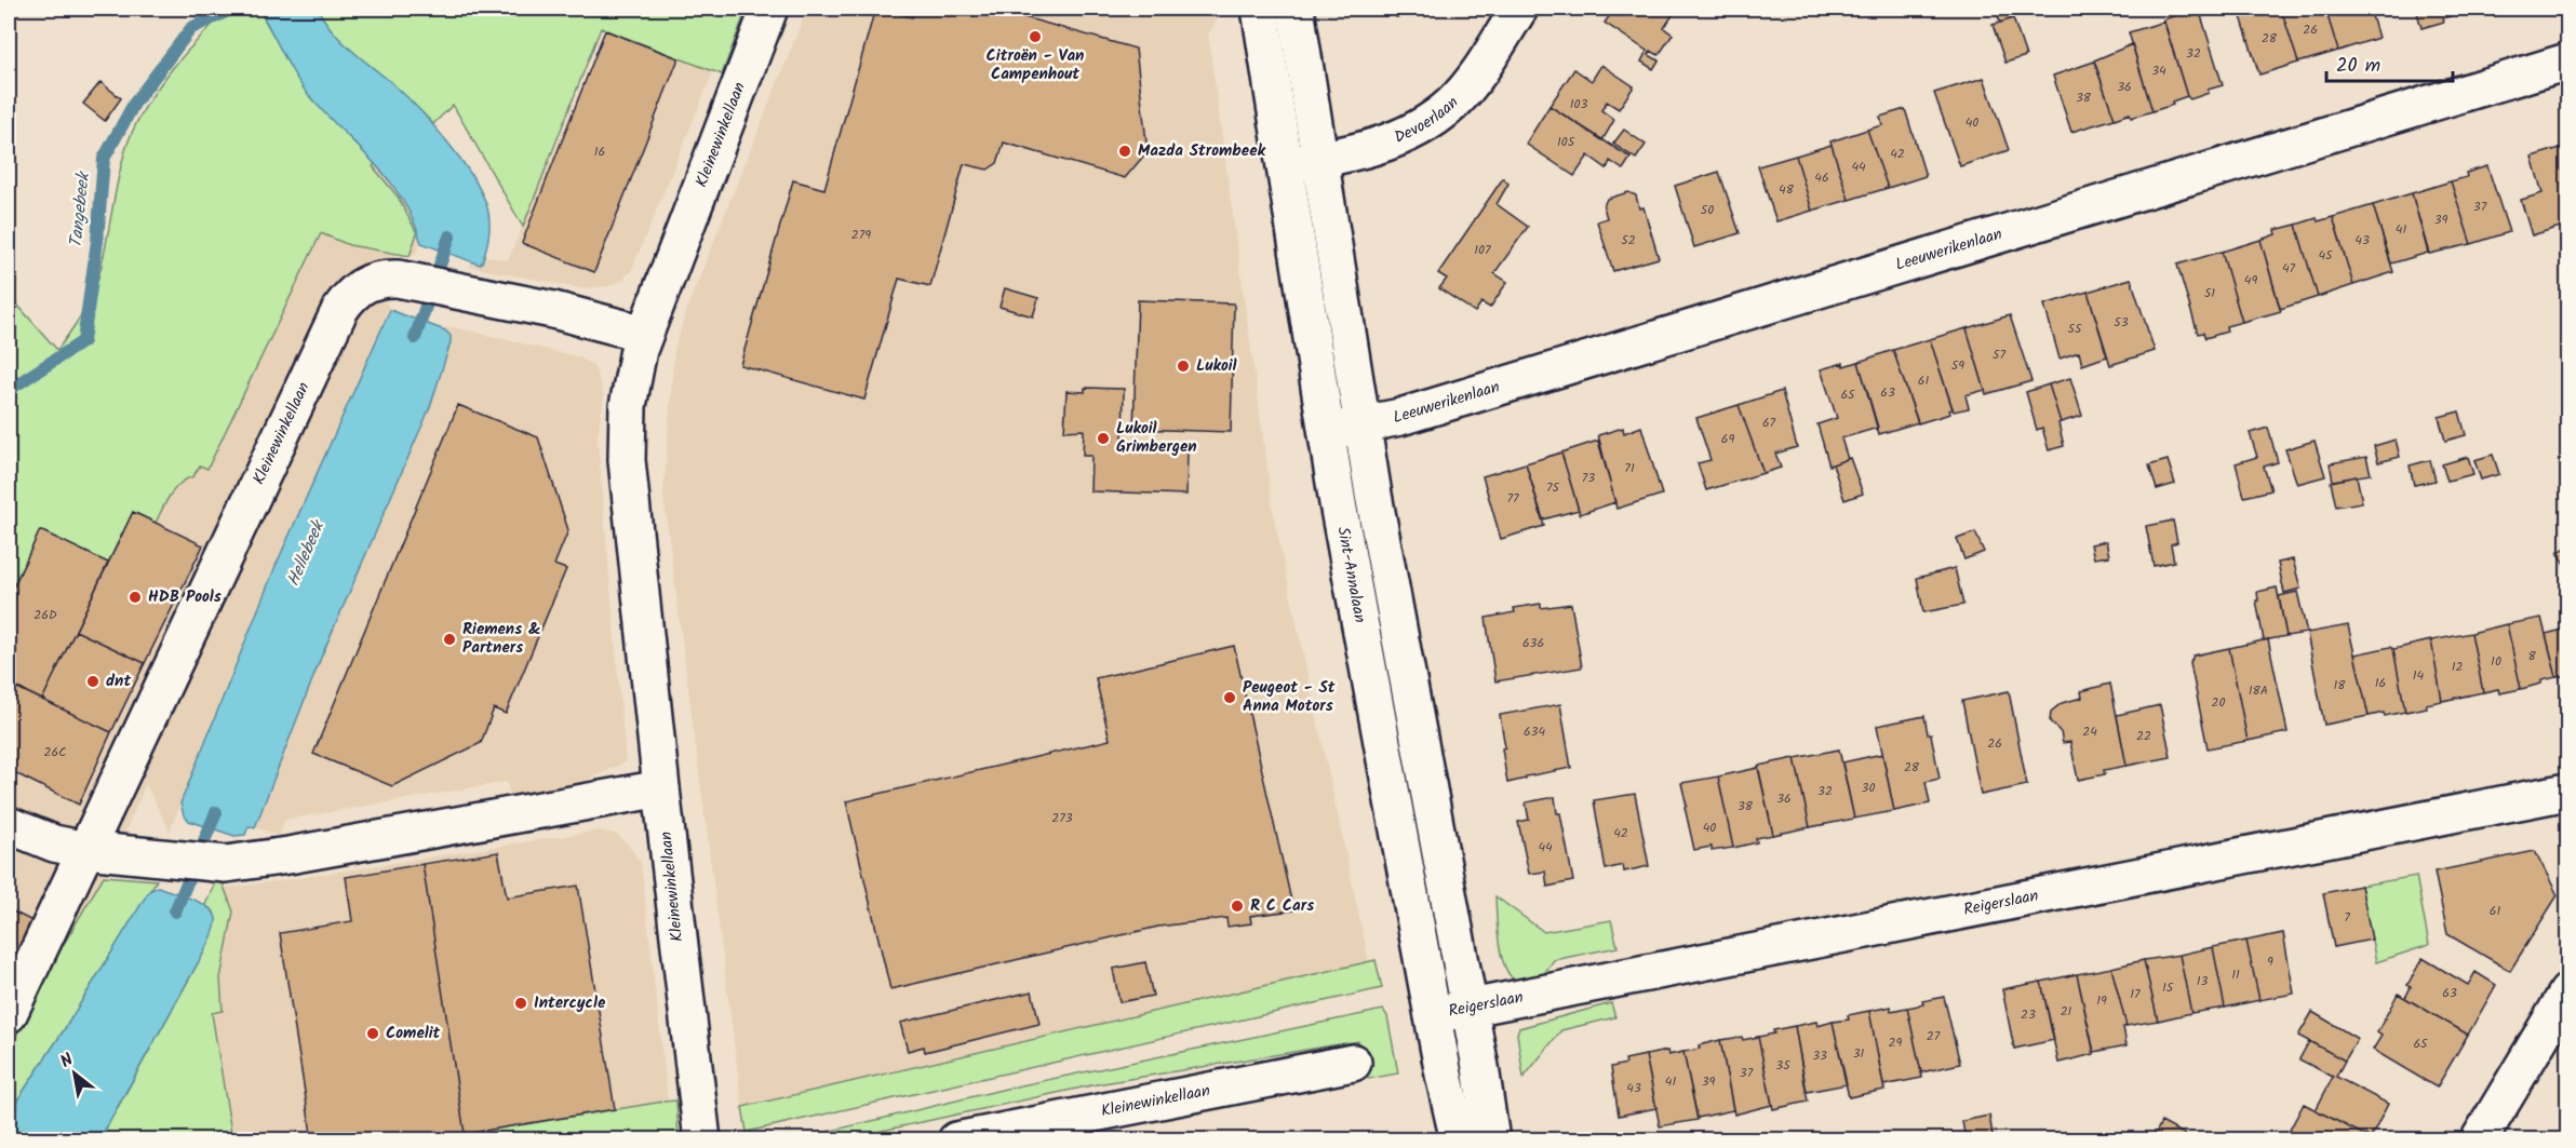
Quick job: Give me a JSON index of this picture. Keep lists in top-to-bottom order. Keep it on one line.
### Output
{"streets":{"street":["Devoerlaan","Kleinewinkellaan","Leeuwerikenlaan","Sint-Annalaan","Reigerslaan"]},"crossings":[["Devoerlaan","Sint-Annalaan"],["Leeuwerikenlaan","Sint-Annalaan"],["Sint-Annalaan","Reigerslaan"]],"water":["Tangebeek","Hellebeek"],"places":["Citroën - Van Campenhout","Mazda Strombeek","Lukoil","Lukoil Grimbergen","HDB Pools","Riemens & Partners","dnt","Peugeot - St Anna Motors","R C Cars","Intercycle","Comelit"],"house_numbers":["26","28","32","34","36","38","103","40","105","16","42","44","46","48","37","50","39","41","279","52","43","107","45","47","49","51","53","55","57","59","61","63","65","67","69","71","73","75","77","26D","636","8","10","12","14","16","18","18A","20","634","24","22","26","26C","28","30","32","36","38","273","40","42","44","61","7","9","11","13","15","63","17","19","21","23","27","29","65","31","33","35","37","41","39","43"],"scale_bar":"20 m","north":"top left"}
